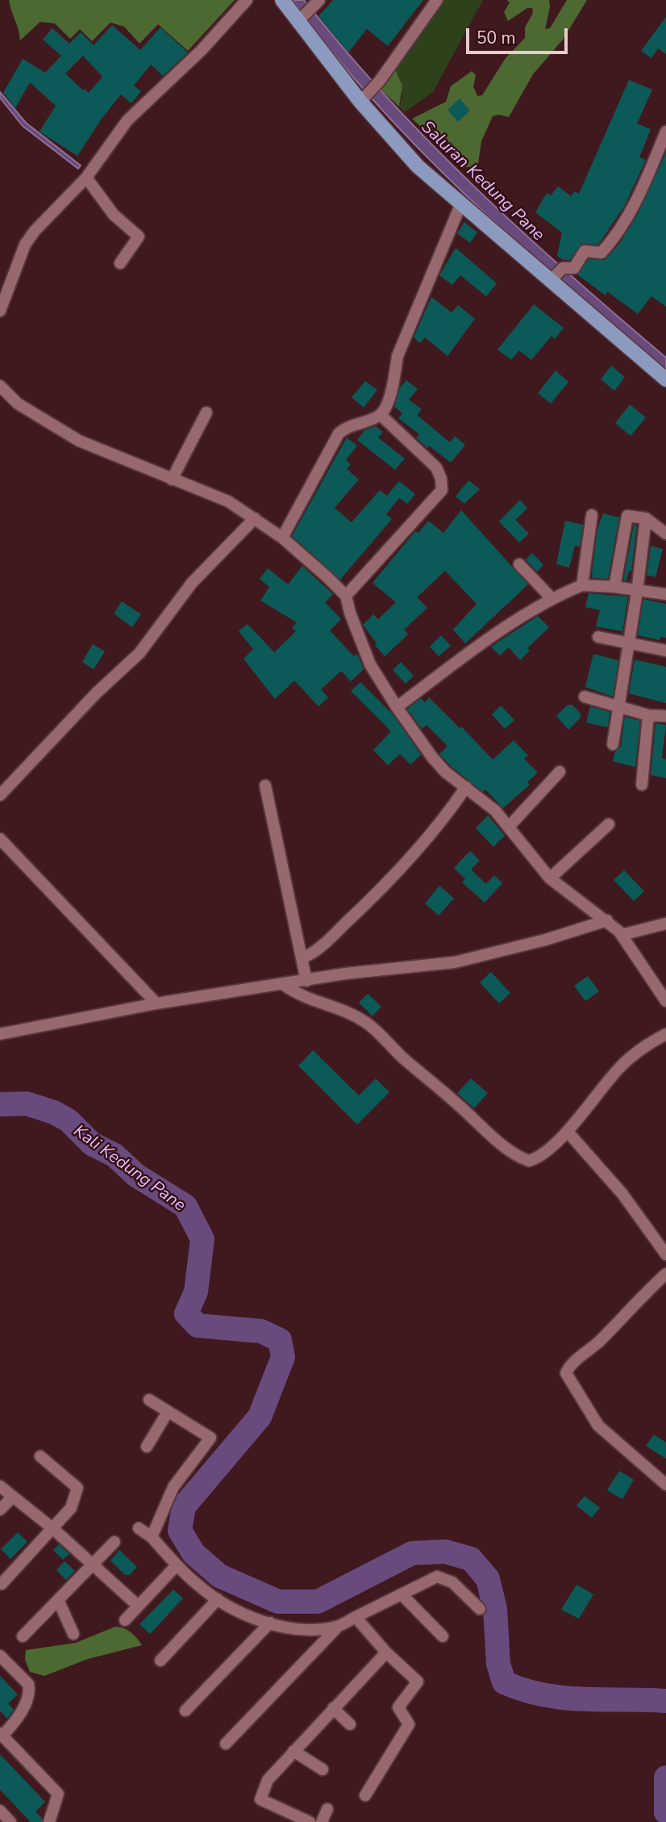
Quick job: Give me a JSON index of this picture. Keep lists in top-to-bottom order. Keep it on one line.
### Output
{"water":["Saluran Kedung Pane","Kali Kedung Pane"],"scale_bar":"50 m"}
